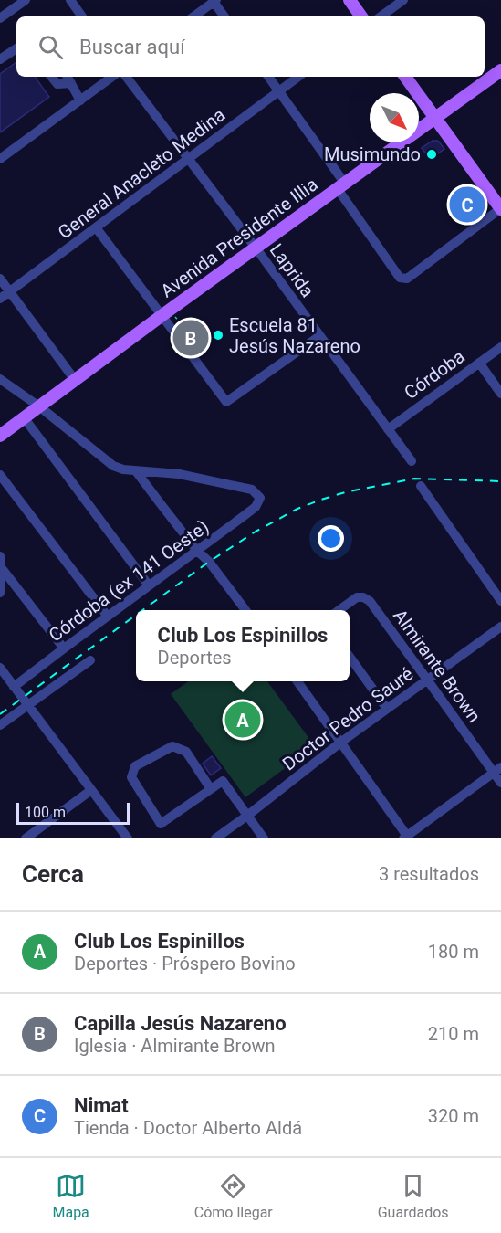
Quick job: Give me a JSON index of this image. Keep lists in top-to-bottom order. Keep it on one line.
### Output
{"streets":{"main road":["Avenida Presidente Illia"],"street":["General Anacleto Medina","Laprida","Córdoba","Córdoba (ex 141 Oeste)","Almirante Brown","Doctor Pedro Sauré"]},"crossings":[["General Anacleto Medina","Laprida"],["Avenida Presidente Illia","Laprida"],["Laprida","Córdoba"],["Almirante Brown","Doctor Pedro Sauré"]],"places":["Musimundo","Escuela 81 Jesús Nazareno"],"scale_bar":"100 m","north":"bottom right","page":{"search":"Buscar aquí","pins":["C","B","A"],"popup":["Club Los Espinillos","Deportes"],"scale":"100 m","heading":["Cerca","3 resultados"],"list":[{"mark":"A","name":"Club Los Espinillos","note":"Deportes · Próspero Bovino","value":"180 m"},{"mark":"B","name":"Capilla Jesús Nazareno","note":"Iglesia · Almirante Brown","value":"210 m"},{"mark":"C","name":"Nimat","note":"Tienda · Doctor Alberto Aldá","value":"320 m"}],"nav":["Mapa","Cómo llegar","Guardados"]}}
